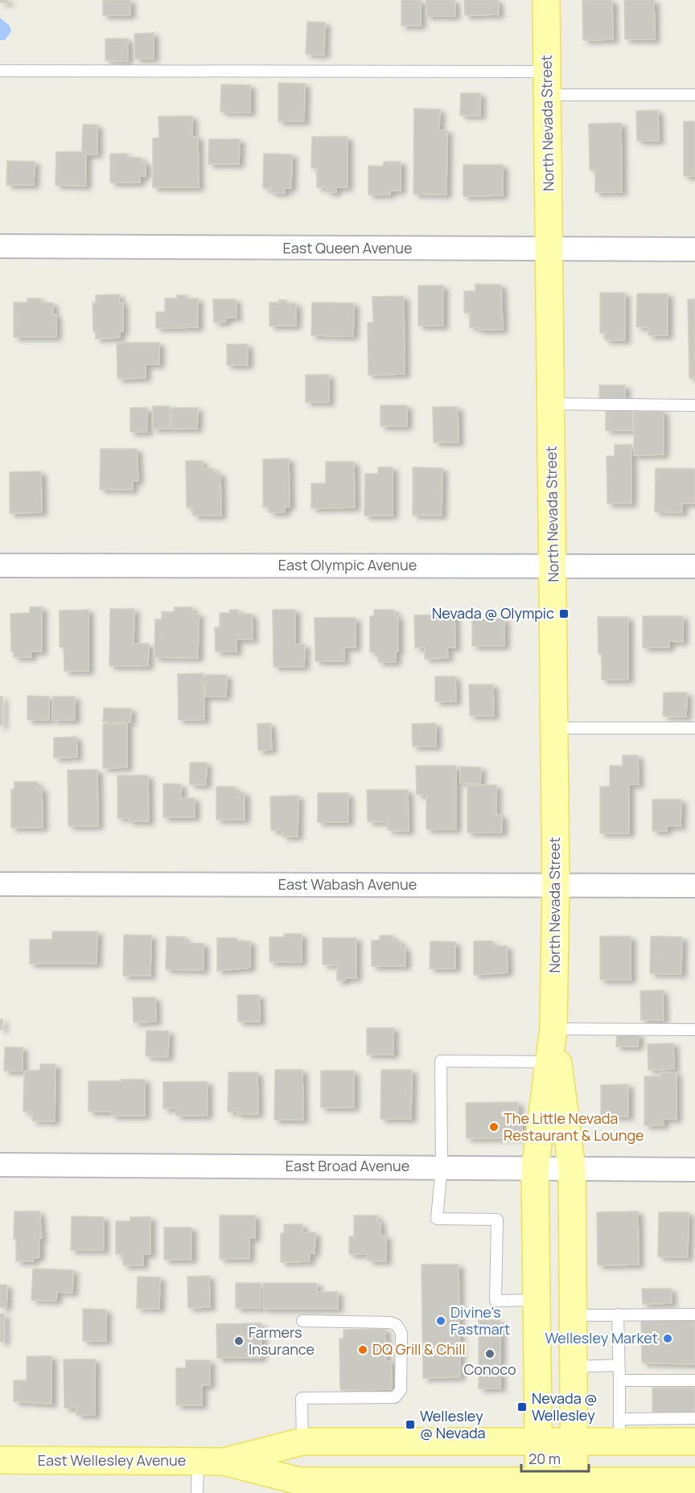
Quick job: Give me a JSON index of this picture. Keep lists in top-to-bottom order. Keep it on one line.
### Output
{"streets":{"main road":["North Nevada Street","East Wellesley Avenue"],"street":["East Queen Avenue","East Olympic Avenue","East Wabash Avenue","East Broad Avenue"]},"crossings":[["North Nevada Street","East Queen Avenue"],["North Nevada Street","East Olympic Avenue"],["North Nevada Street","East Wabash Avenue"],["North Nevada Street","East Broad Avenue"],["North Nevada Street","East Wellesley Avenue"]],"places":{"transit":["Nevada @ Olympic","Nevada @ Wellesley","Wellesley @ Nevada"],"other":["The Little Nevada Restaurant & Lounge","Divine's Fastmart","Wellesley Market","Farmers Insurance","DQ Grill & Chill","Conoco"]},"scale_bar":"20 m"}
